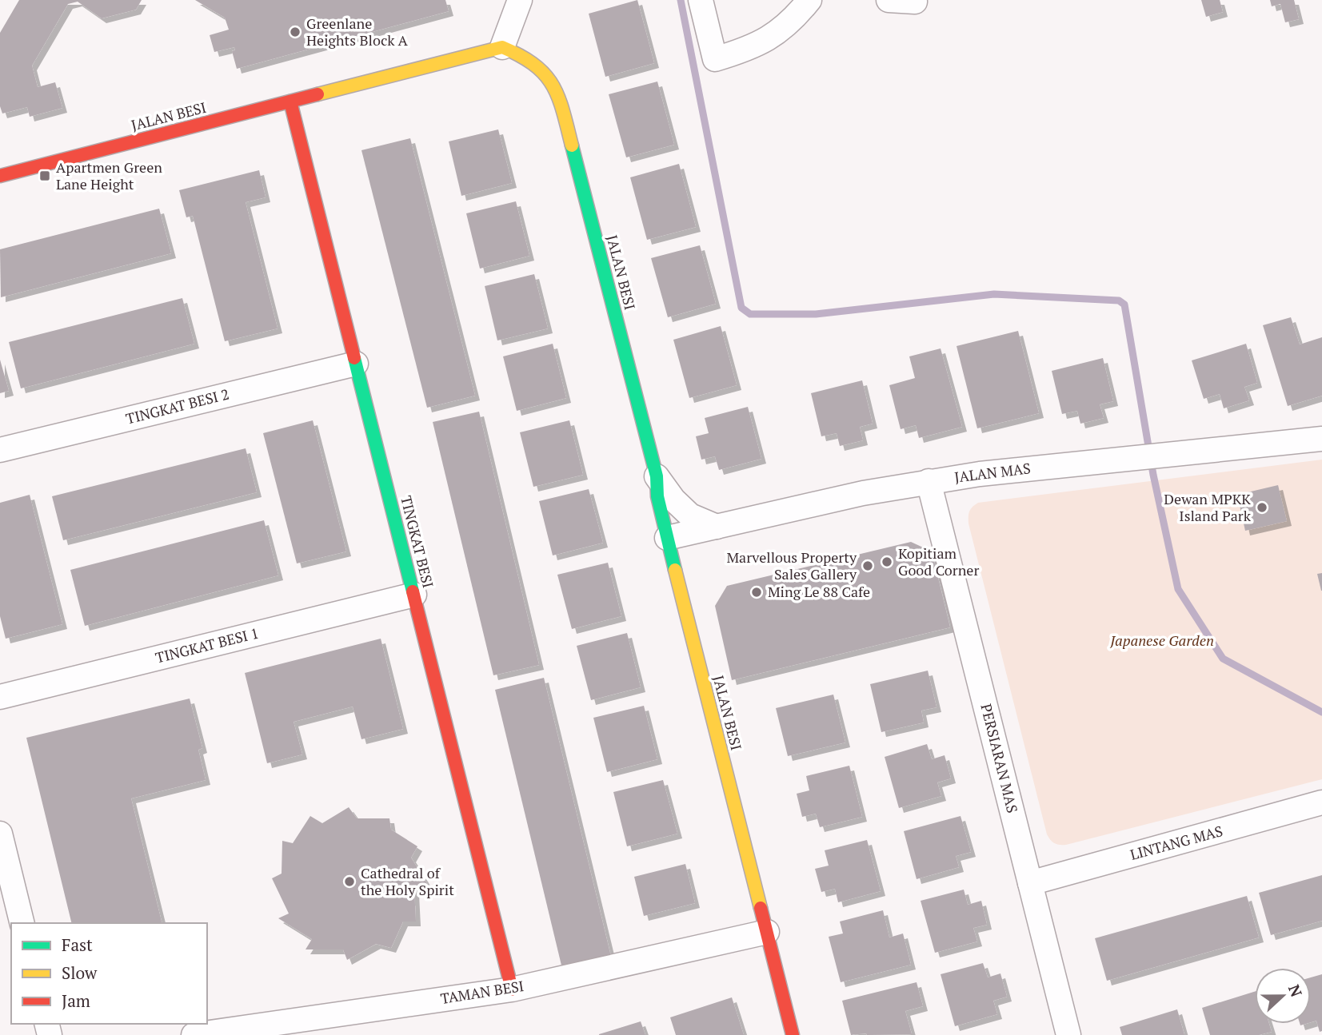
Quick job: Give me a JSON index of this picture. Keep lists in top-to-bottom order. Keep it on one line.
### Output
{"streets":{"street":["JALAN BESI","TINGKAT BESI 2","JALAN MAS","TINGKAT BESI","TINGKAT BESI 1","PERSIARAN MAS","LINTANG MAS","TAMAN BESI"]},"crossings":[["JALAN BESI","JALAN MAS"],["JALAN BESI","TINGKAT BESI"],["JALAN BESI","TAMAN BESI"],["TINGKAT BESI 2","TINGKAT BESI"],["JALAN MAS","PERSIARAN MAS"],["TINGKAT BESI","TINGKAT BESI 1"],["TINGKAT BESI","TAMAN BESI"],["PERSIARAN MAS","LINTANG MAS"]],"parks":["Japanese Garden"],"places":{"other":["Greenlane Heights Block A","Dewan MPKK Island Park","Kopitiam Good Corner","Marvellous Property Sales Gallery","Ming Le 88 Cafe","Cathedral of the Holy Spirit"],"transit":["Apartmen Green Lane Height"]},"legend":["Fast","Slow","Jam"],"north":"right"}
